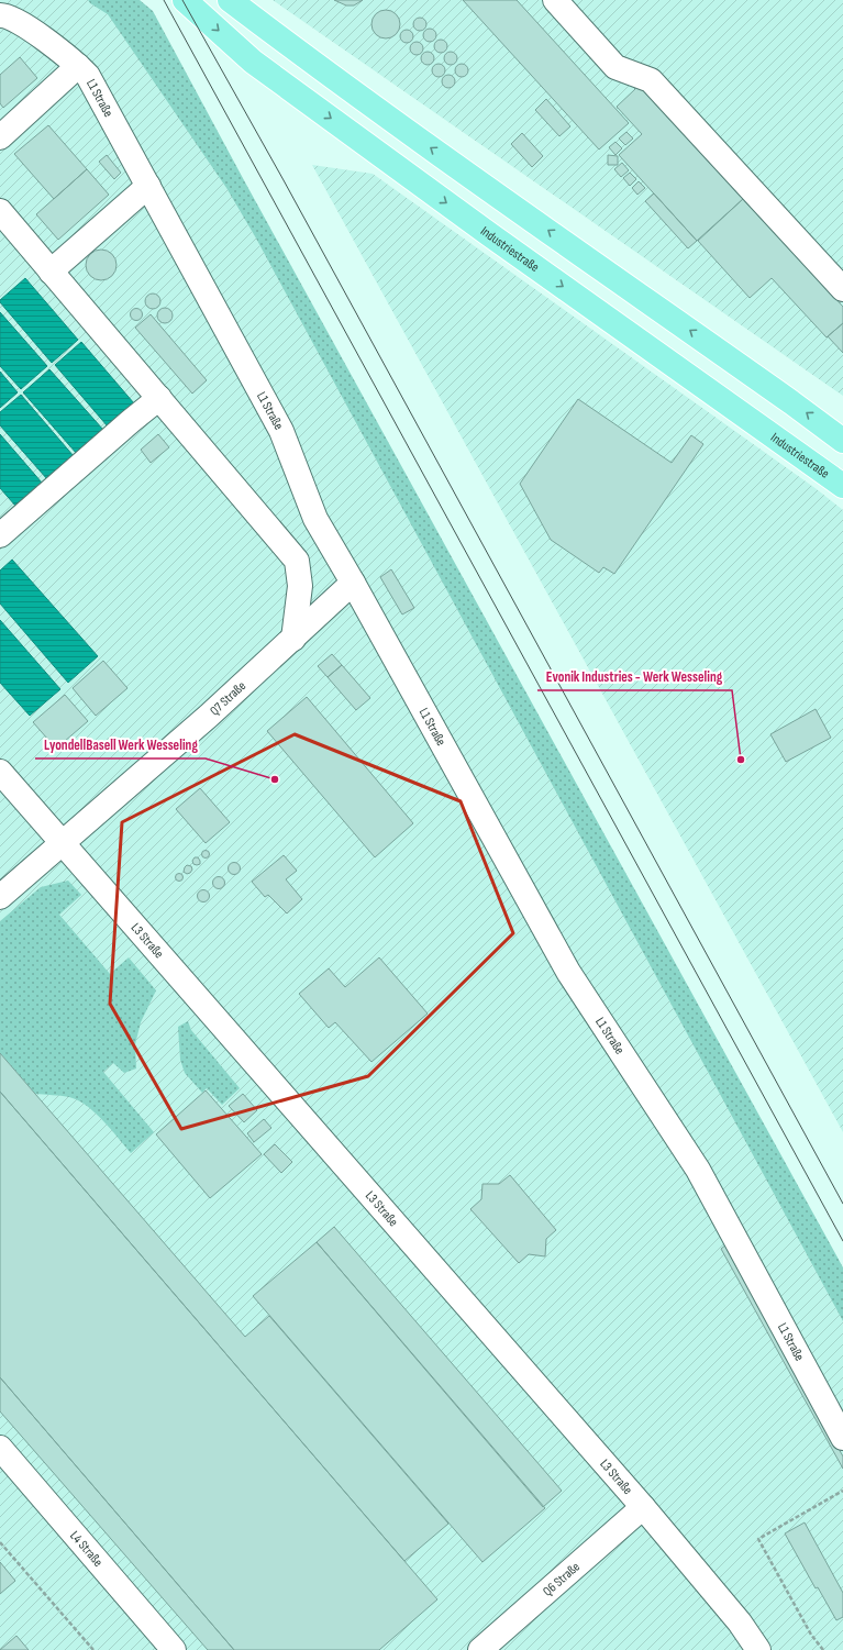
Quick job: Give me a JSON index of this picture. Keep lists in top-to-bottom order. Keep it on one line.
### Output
{"streets":{"main road":["Industriestraße"],"lane":["L1 Straße","Q7 Straße","L3 Straße","L4 Straße","Q6 Straße"]},"crossings":[["L1 Straße","Q7 Straße"],["Q7 Straße","L3 Straße"],["L3 Straße","Q6 Straße"]],"places":["Evonik Industries - Werk Wesseling","LyondellBasell Werk Wesseling"]}
